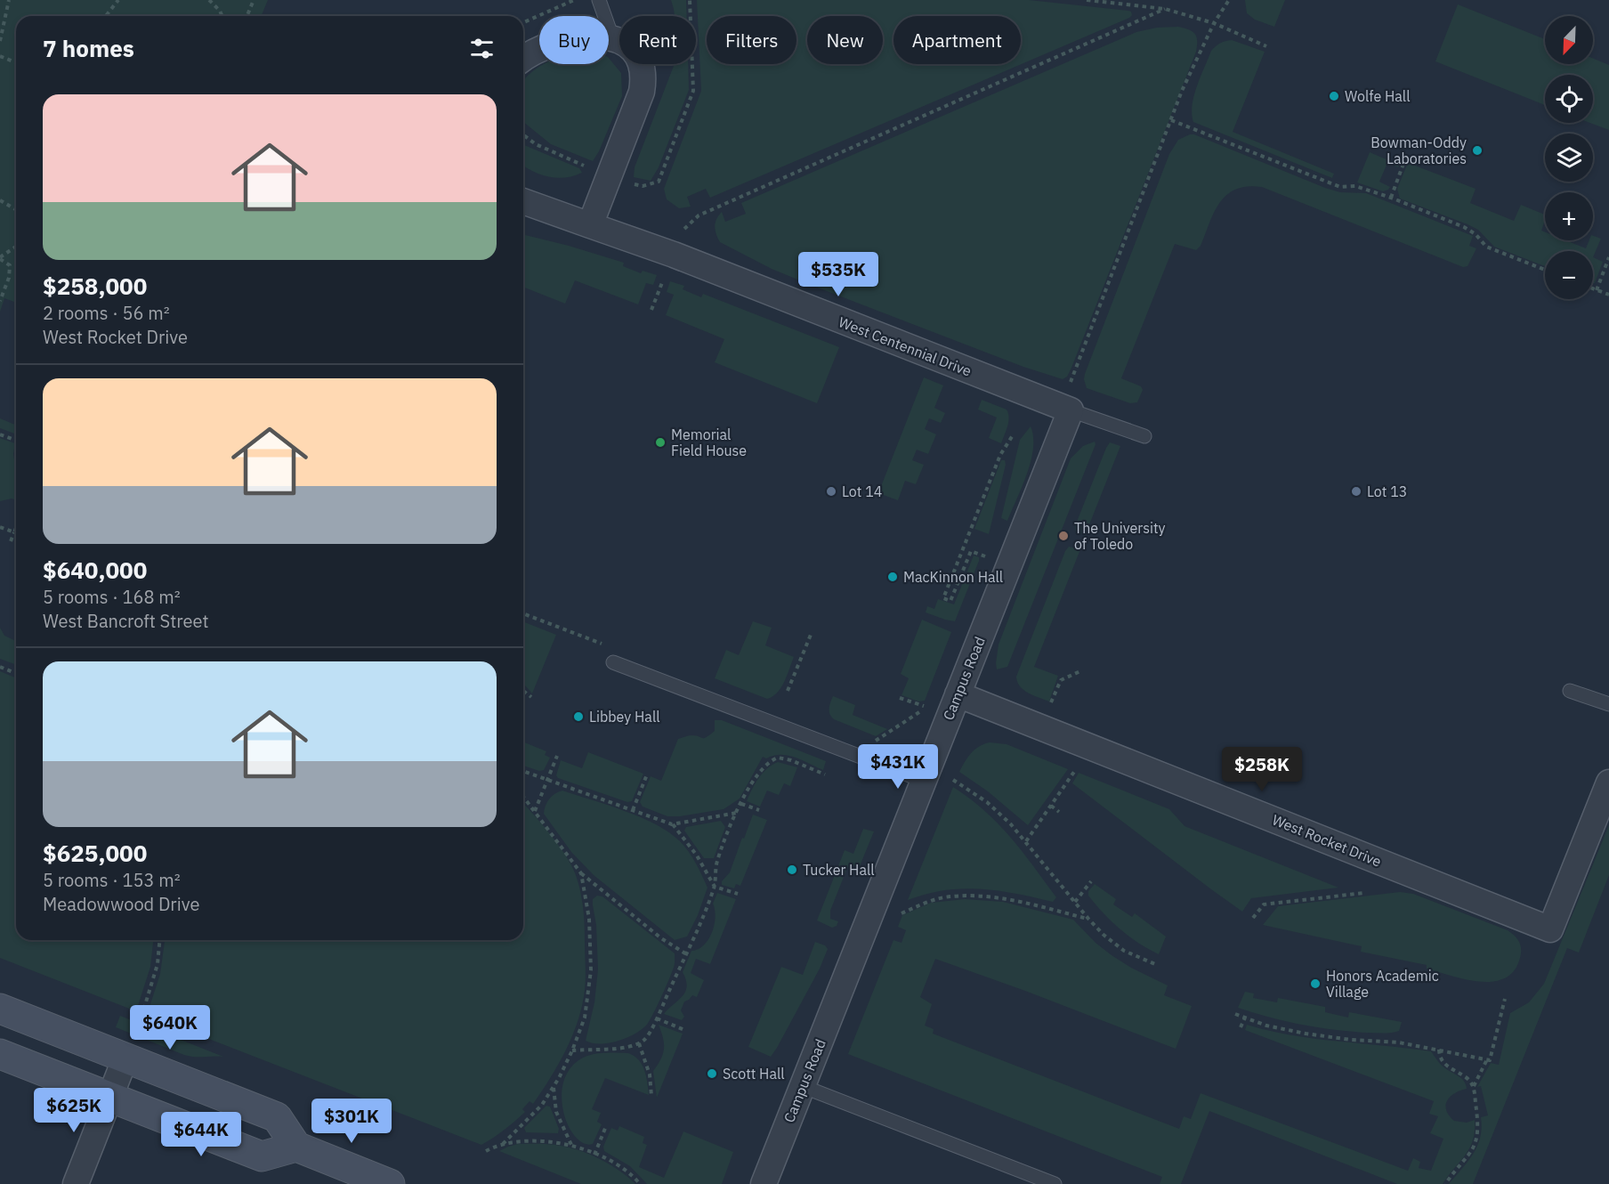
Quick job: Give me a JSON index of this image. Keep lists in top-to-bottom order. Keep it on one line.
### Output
{"streets":{"street":["West Centennial Drive","Campus Road","West Rocket Drive"]},"crossings":[["West Centennial Drive","Campus Road"],["Campus Road","West Rocket Drive"]],"places":["Wolfe Hall","Bowman-Oddy Laboratories","Memorial Field House","Lot 14","Lot 13","The University of Toledo","MacKinnon Hall","Libbey Hall","Tucker Hall","Honors Academic Village","Scott Hall"],"north":"bottom left","page":{"map_buttons":["+","−"],"chip":["Buy","Rent","Filters","New","Apartment"],"heading":"7 homes","list":[{"name":"$258,000","note":"2 rooms · 56 m² · West Rocket Drive"},{"name":"$640,000","note":"5 rooms · 168 m² · West Bancroft Street"},{"name":"$625,000","note":"5 rooms · 153 m² · Meadowwood Drive"}],"price":["$535K","$431K","$258K","$640K","$625K","$301K","$644K"]}}
